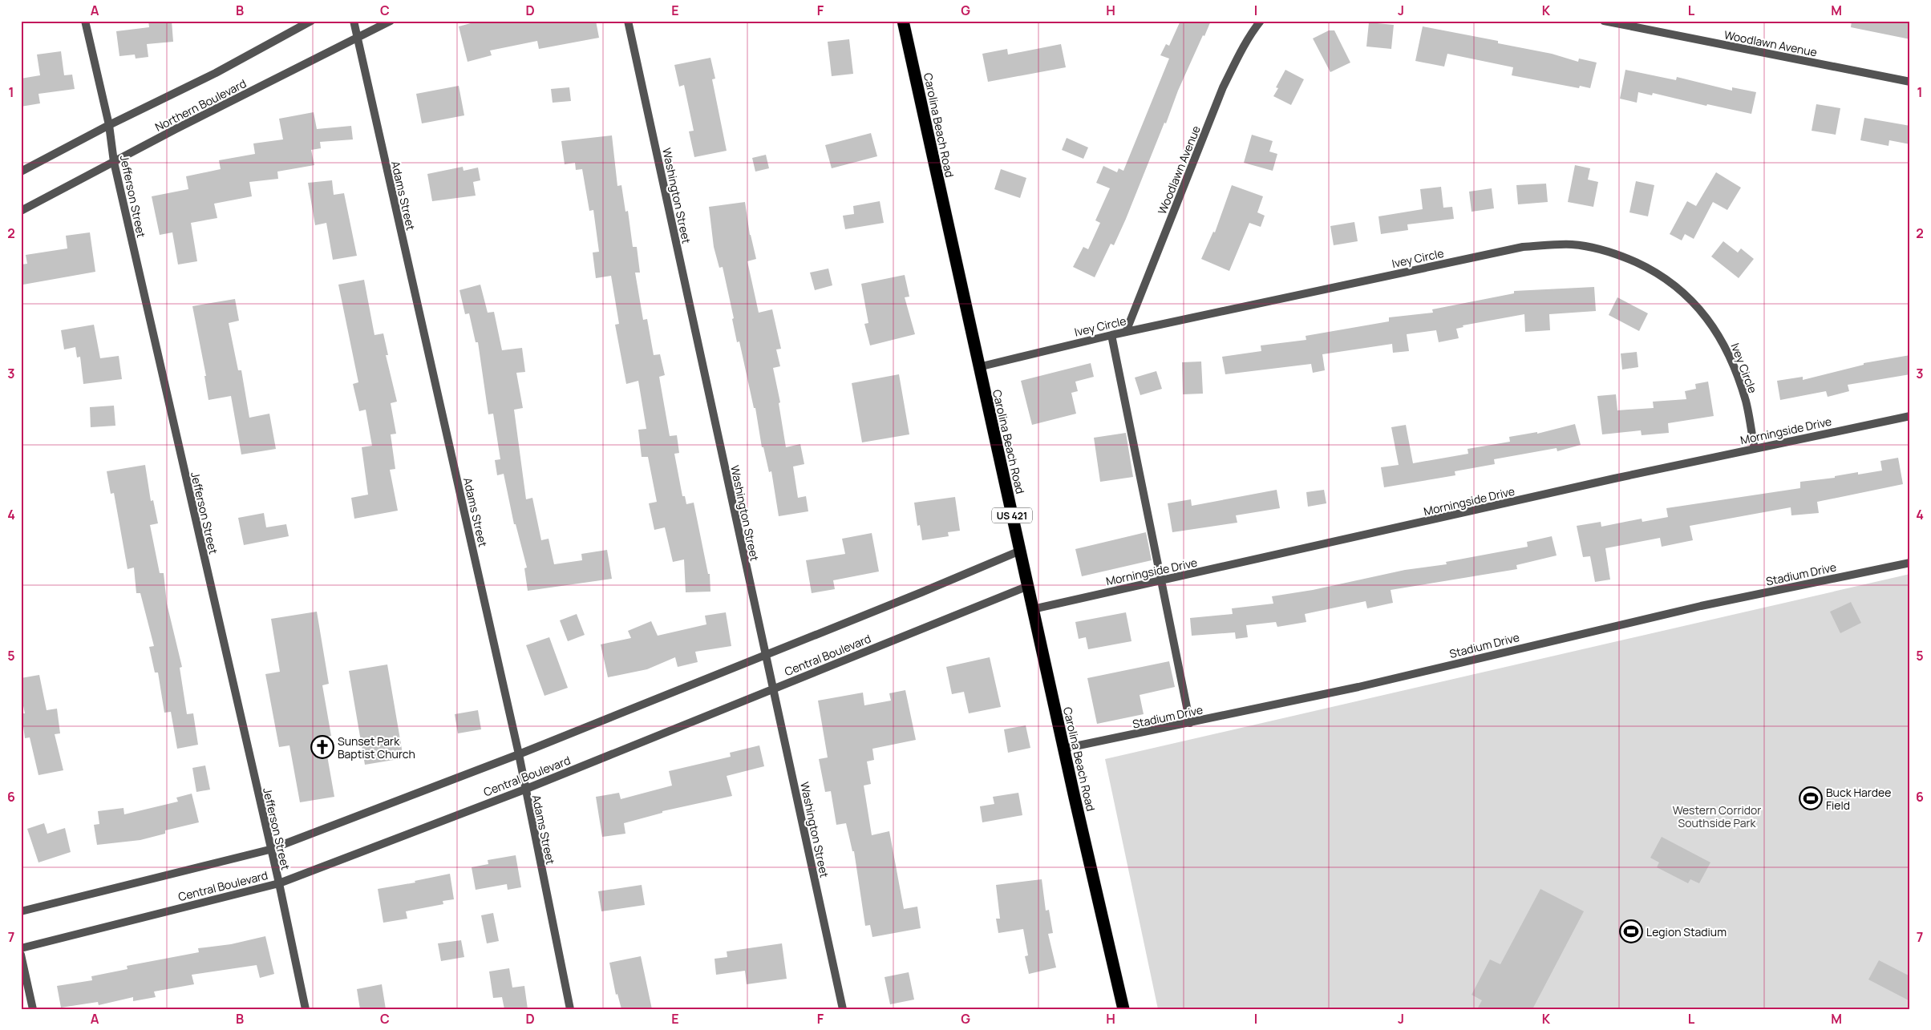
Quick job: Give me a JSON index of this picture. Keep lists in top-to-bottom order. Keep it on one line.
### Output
{"streets":{"highway":["Carolina Beach Road","US 421"],"street":["Woodlawn Avenue","Northern Boulevard","Adams Street","Washington Street","Jefferson Street","Ivey Circle","Morningside Drive","Stadium Drive","Central Boulevard"]},"crossings":[["Woodlawn Avenue","Ivey Circle"],["Northern Boulevard","Adams Street"],["Northern Boulevard","Jefferson Street"],["Carolina Beach Road","Ivey Circle"],["Carolina Beach Road","Morningside Drive"],["Carolina Beach Road","Stadium Drive"],["Carolina Beach Road","Central Boulevard"],["Adams Street","Central Boulevard"],["Washington Street","Central Boulevard"],["Jefferson Street","Central Boulevard"],["Ivey Circle","Morningside Drive"]],"parks":["Western Corridor Southside Park"],"places":{"church":["Sunset Park Baptist Church"],"sports":["Buck Hardee Field","Legion Stadium"]},"grid":{"columns":["A","B","C","D","E","F","G","H","I","J","K","L","M"],"rows":["1","2","3","4","5","6","7"]}}
